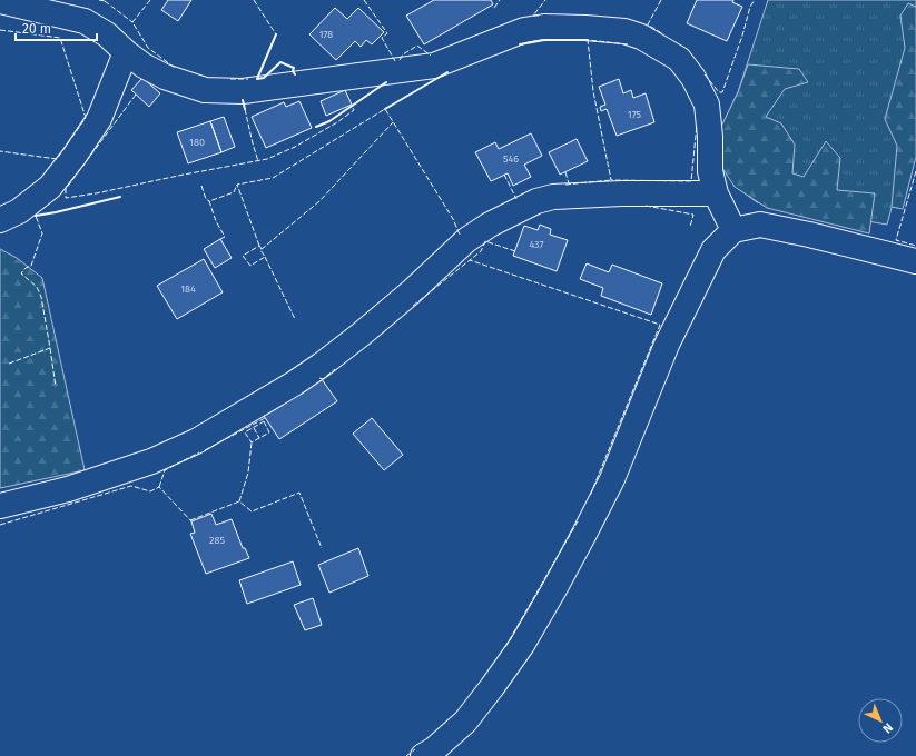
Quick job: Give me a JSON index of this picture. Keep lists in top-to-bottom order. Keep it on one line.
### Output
{"house_numbers":["178","175","180","546","437","184","285"],"scale_bar":"20 m","north":"bottom right"}
